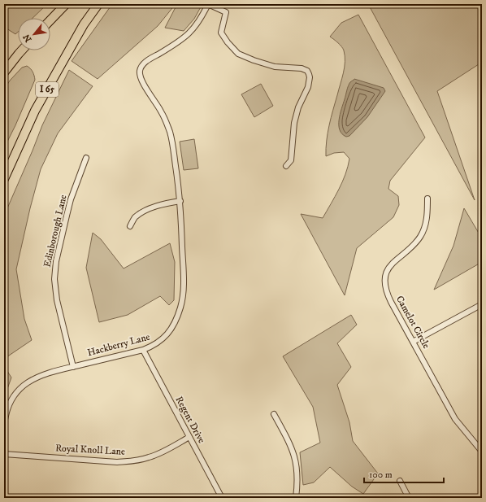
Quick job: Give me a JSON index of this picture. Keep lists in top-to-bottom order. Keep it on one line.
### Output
{"streets":{"highway":["I 65"],"street":["Edinborough Lane","Camelot Circle","Hackberry Lane","Regent Drive","Royal Knoll Lane"]},"crossings":[["Edinborough Lane","Hackberry Lane"],["Hackberry Lane","Regent Drive"],["Regent Drive","Royal Knoll Lane"]],"scale_bar":"100 m","north":"bottom left"}
